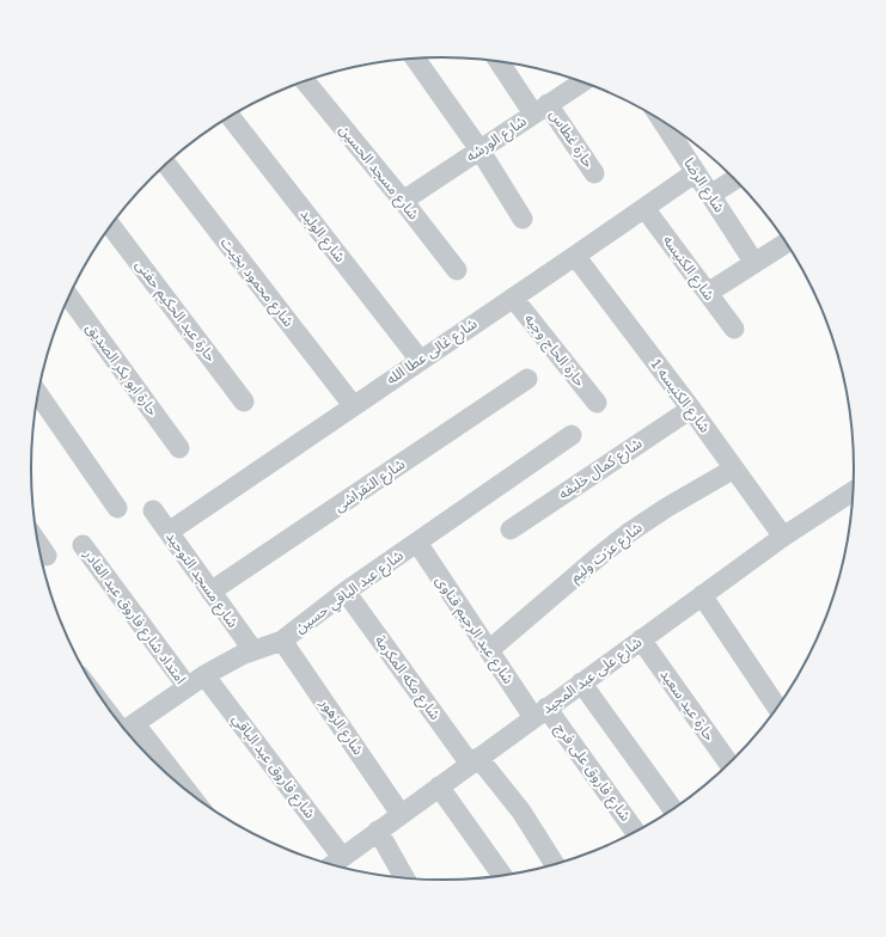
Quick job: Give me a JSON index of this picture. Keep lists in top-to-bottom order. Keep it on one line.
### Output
{"streets":{"street":["شارع الورشه","حارة غطاس","شارع مسجد الحسين","شارع الرضا","شارع الوليد","شارع الكنيسه","شارع محمود بخيت","حارة عبد الحكيم حفنى","حارة الحاج وجيه","شارع غالى عطا الله","حارة ابو بكر الصديق","شارع الكنيسه 1","شارع كمال خليفه","شارع النقراشى","شارع عزت وليم","شارع مسجد التوحيد","شارع عبد الباقي حسين","امتداد شارع فاروق عبد القادر","شارع عبد الرحيم قناوى","شارع على عبد المجيد","شارع مكه المكرمة","حارة عيد سعيد","شارع الزهور","شارع فاروق عبد الباقي","شارع فاروق على فرج"]},"crossings":[["شارع الورشه","حارة غطاس"],["شارع الورشه","شارع مسجد الحسين"],["شارع الرضا","شارع غالى عطا الله"],["شارع الوليد","شارع غالى عطا الله"],["شارع الكنيسه","شارع غالى عطا الله"],["شارع محمود بخيت","شارع غالى عطا الله"],["حارة الحاج وجيه","شارع غالى عطا الله"],["شارع غالى عطا الله","شارع الكنيسه 1"],["شارع غالى عطا الله","شارع مسجد التوحيد"],["شارع الكنيسه 1","شارع كمال خليفه"],["شارع الكنيسه 1","شارع عزت وليم"],["شارع الكنيسه 1","شارع على عبد المجيد"],["شارع النقراشى","شارع مسجد التوحيد"],["شارع عزت وليم","شارع عبد الرحيم قناوى"],["شارع مسجد التوحيد","شارع عبد الباقي حسين"],["شارع عبد الباقي حسين","امتداد شارع فاروق عبد القادر"],["شارع عبد الباقي حسين","شارع عبد الرحيم قناوى"],["شارع عبد الباقي حسين","شارع مكه المكرمة"],["شارع عبد الباقي حسين","شارع الزهور"],["شارع عبد الباقي حسين","شارع فاروق عبد الباقي"],["شارع عبد الرحيم قناوى","شارع على عبد المجيد"],["شارع عبد الرحيم قناوى","شارع فاروق على فرج"],["شارع على عبد المجيد","شارع مكه المكرمة"],["شارع على عبد المجيد","حارة عيد سعيد"],["شارع على عبد المجيد","شارع الزهور"],["شارع على عبد المجيد","شارع فاروق عبد الباقي"],["شارع على عبد المجيد","شارع فاروق على فرج"]]}
